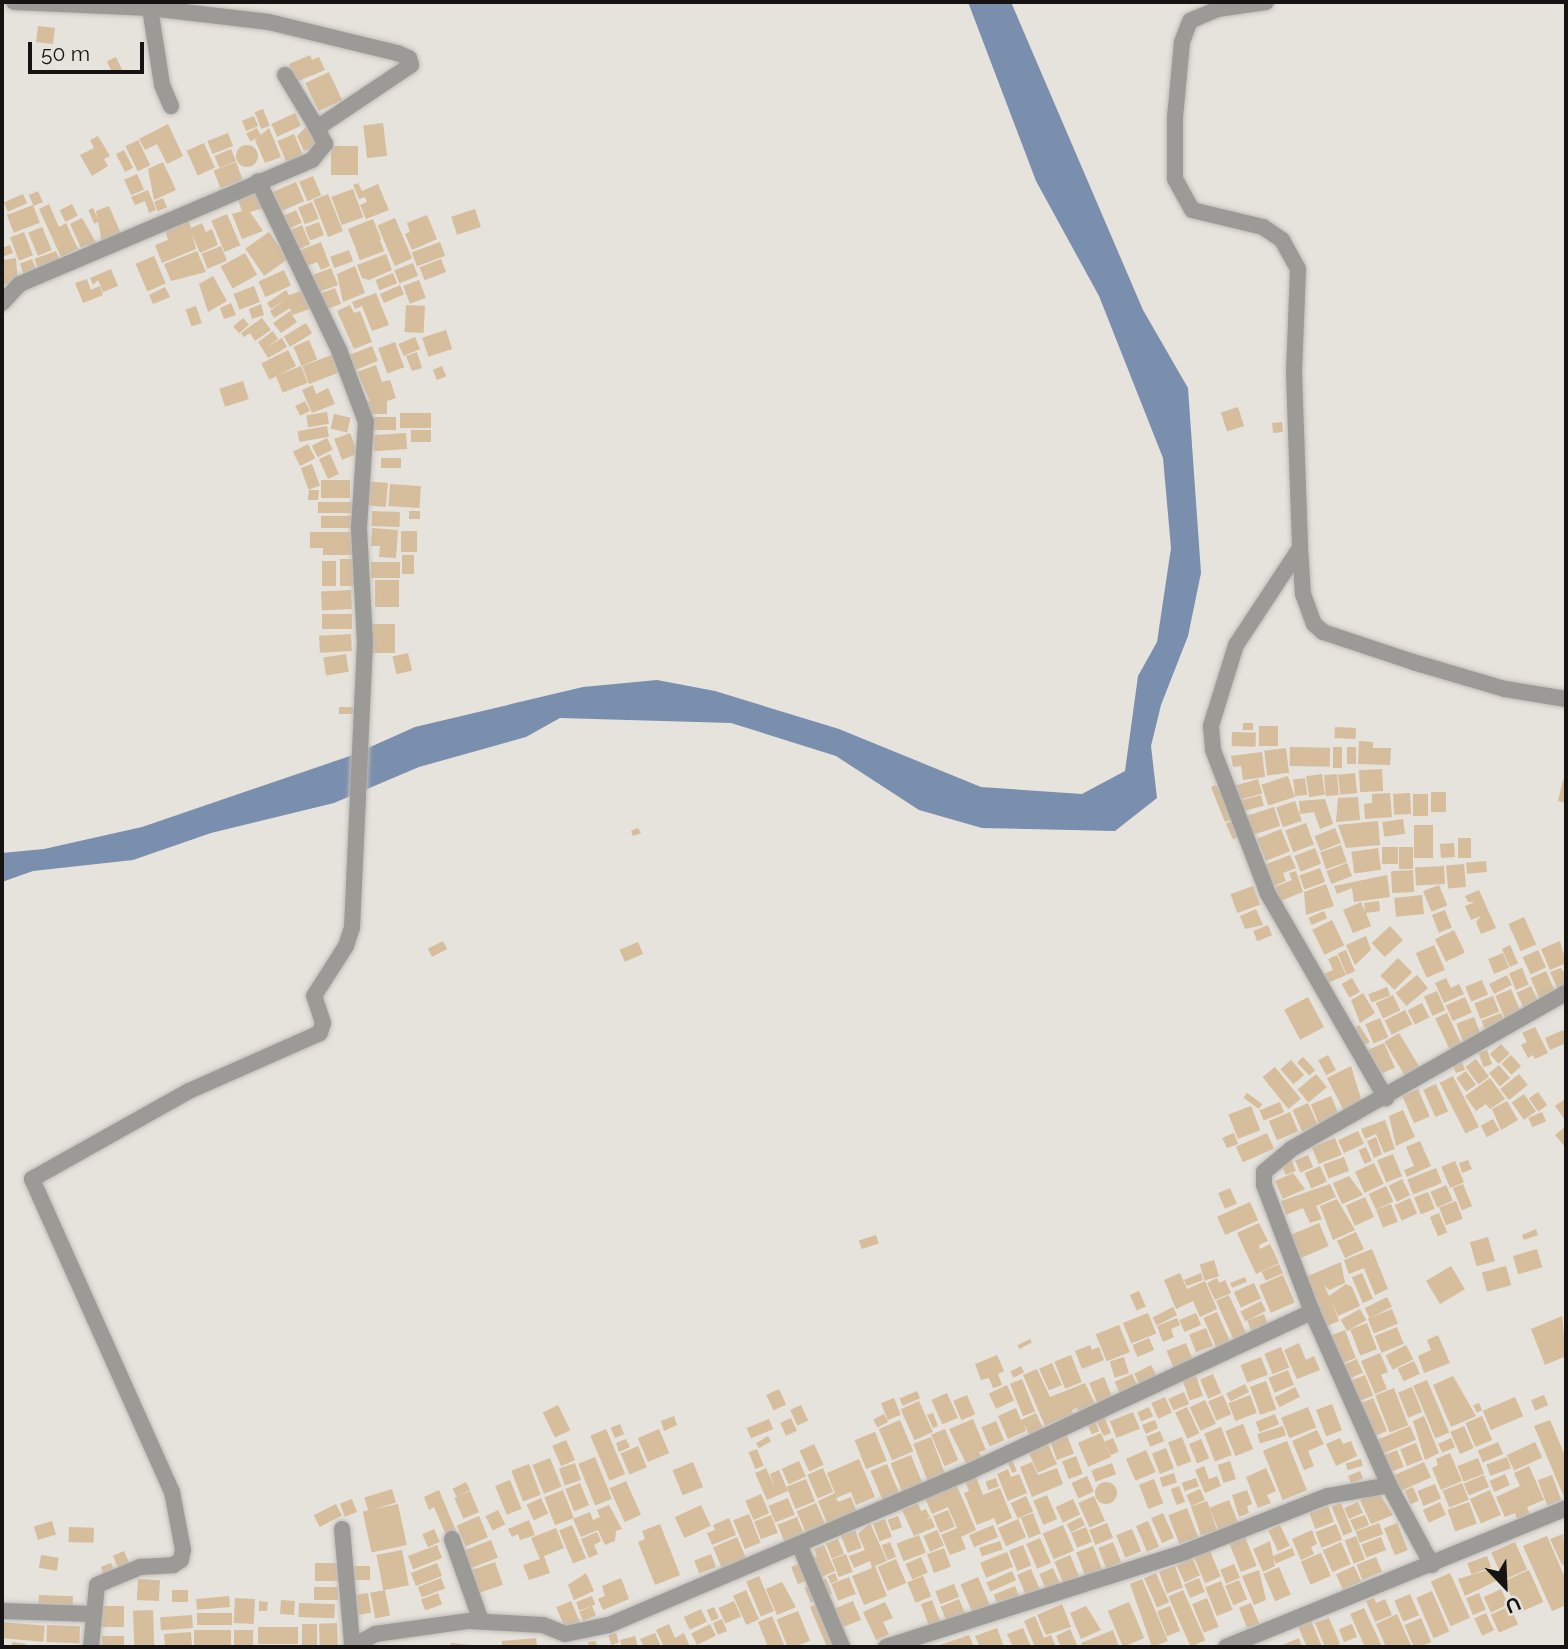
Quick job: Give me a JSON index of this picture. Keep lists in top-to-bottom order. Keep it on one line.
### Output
{"scale_bar":"50 m","north":"bottom right"}
